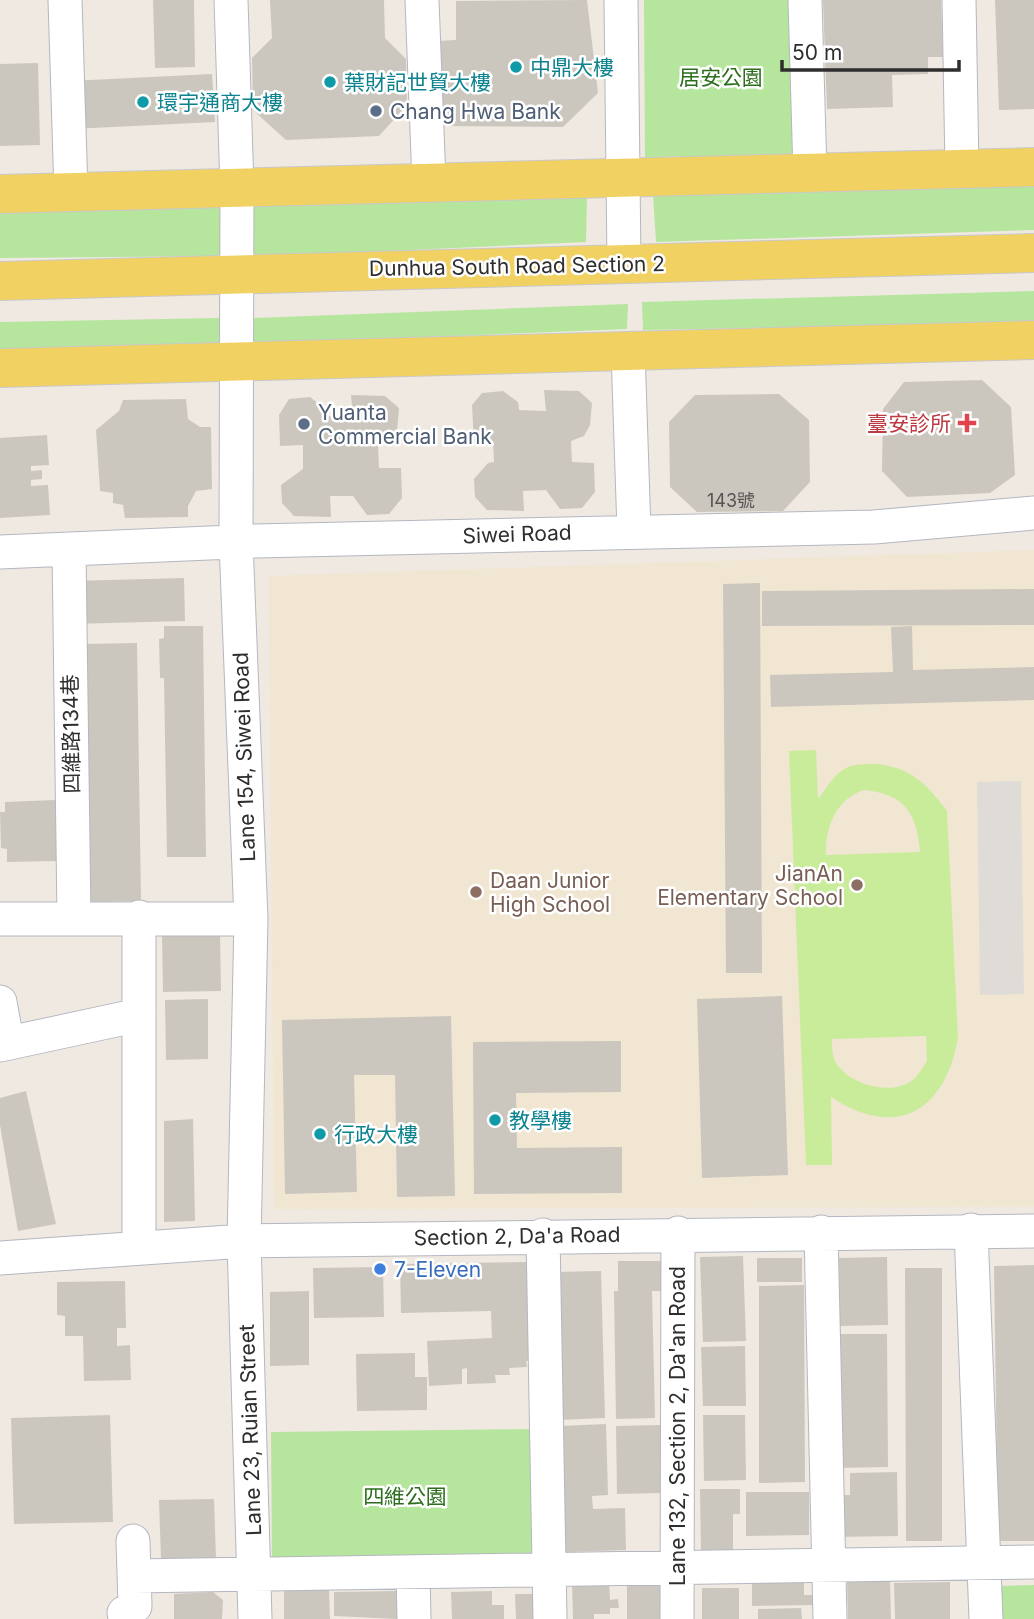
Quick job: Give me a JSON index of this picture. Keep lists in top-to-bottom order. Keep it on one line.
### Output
{"streets":{"main road":["Dunhua South Road Section 2"],"street":["Siwei Road","四維路134巷","Lane 154, Siwei Road","Section 2, Da'a Road","Lane 132, Section 2, Da'an Road","Lane 23, Ruian Street"]},"crossings":[["Dunhua South Road Section 2","Lane 154, Siwei Road"],["Siwei Road","四維路134巷"],["Siwei Road","Lane 154, Siwei Road"],["Lane 154, Siwei Road","Section 2, Da'a Road"],["Lane 154, Siwei Road","Lane 23, Ruian Street"],["Section 2, Da'a Road","Lane 132, Section 2, Da'an Road"],["Section 2, Da'a Road","Lane 23, Ruian Street"]],"parks":["居安公園","四維公園"],"places":{"other":["中鼎大樓","葉財記世貿大樓","環宇通商大樓","Chang Hwa Bank","Yuanta Commercial Bank","JianAn Elementary School","Daan Junior High School","教學樓","行政大樓","7-Eleven"],"health":["臺安診所"]},"house_numbers":["143號"],"scale_bar":"50 m"}
